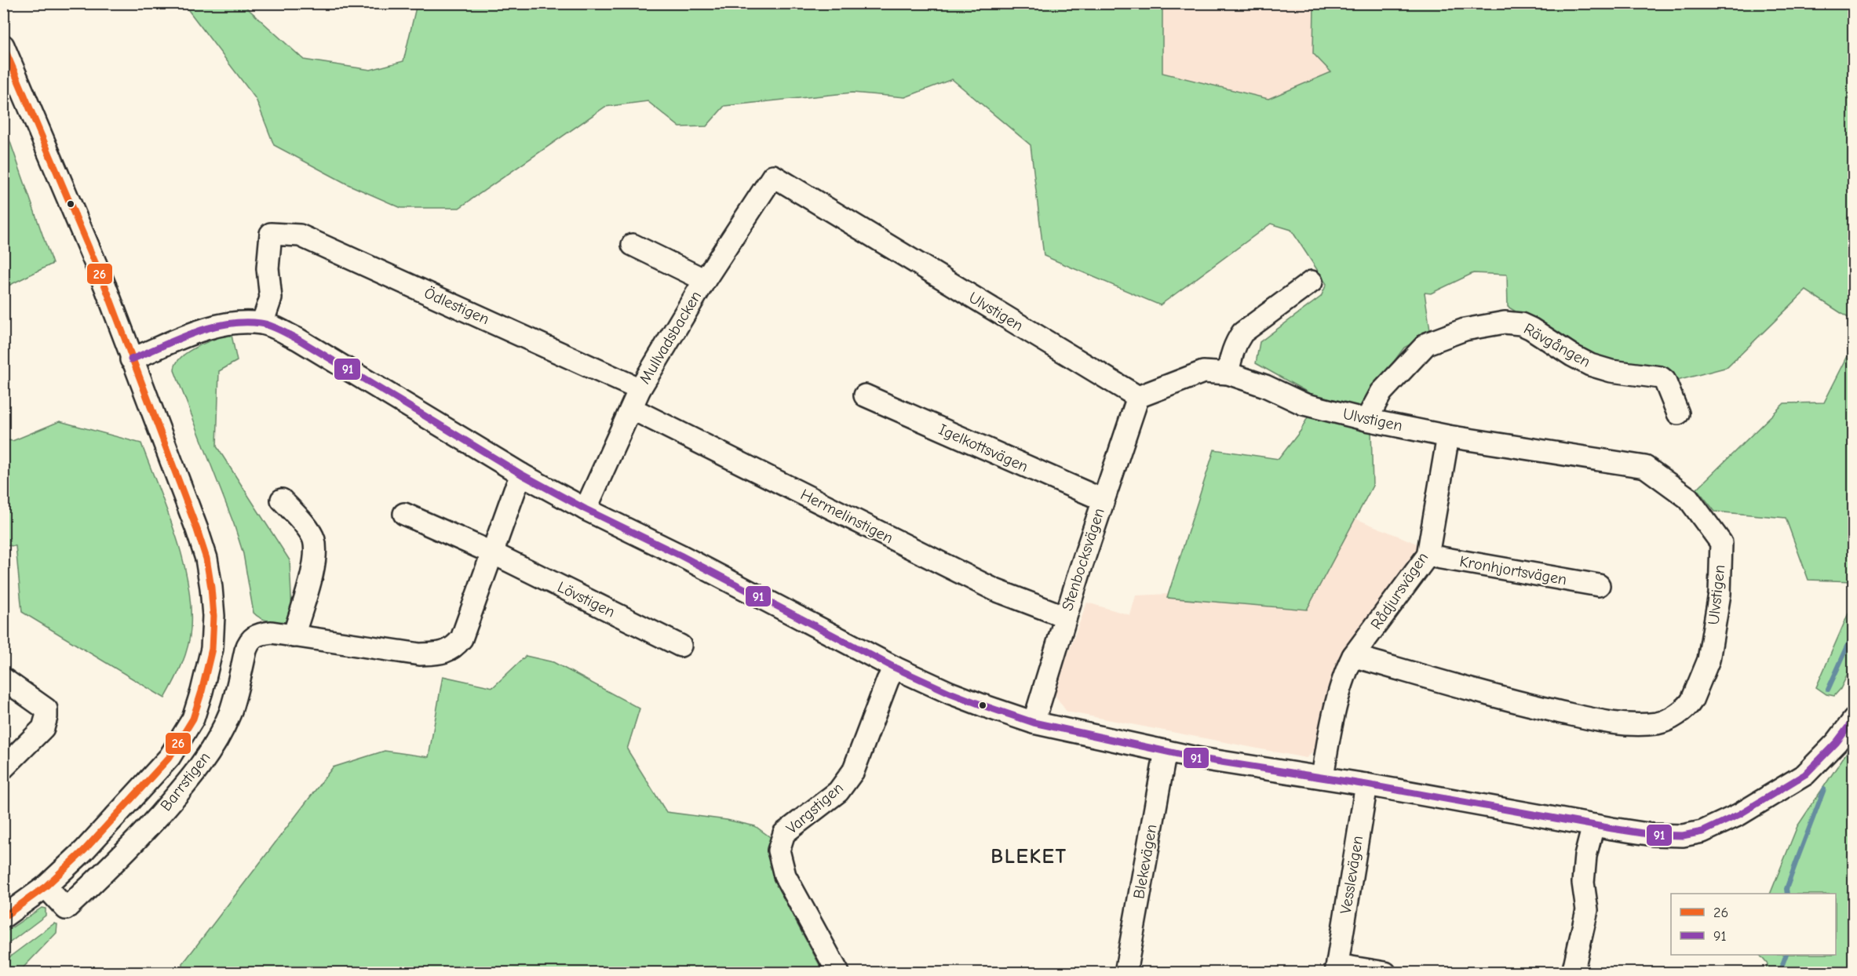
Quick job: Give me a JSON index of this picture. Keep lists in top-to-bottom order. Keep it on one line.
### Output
{"streets":{"street":["Ödlestigen","Ulvstigen","Mullvadsbacken","Rävgången","Igelkottsvägen","Hermelinstigen","Stenbocksvägen","Kronhjortsvägen","Rådjursvägen","Lövstigen","Barrstigen","Vargstigen","Blekevägen","Vesslevägen"]},"crossings":[["Ödlestigen","Mullvadsbacken"],["Ulvstigen","Mullvadsbacken"],["Ulvstigen","Rävgången"],["Ulvstigen","Stenbocksvägen"],["Ulvstigen","Rådjursvägen"],["Mullvadsbacken","Hermelinstigen"],["Igelkottsvägen","Stenbocksvägen"],["Hermelinstigen","Stenbocksvägen"],["Kronhjortsvägen","Rådjursvägen"],["Lövstigen","Barrstigen"]],"districts":["BLEKET"],"lines":["transit line 26","transit line 91"],"legend":["26","91"]}
